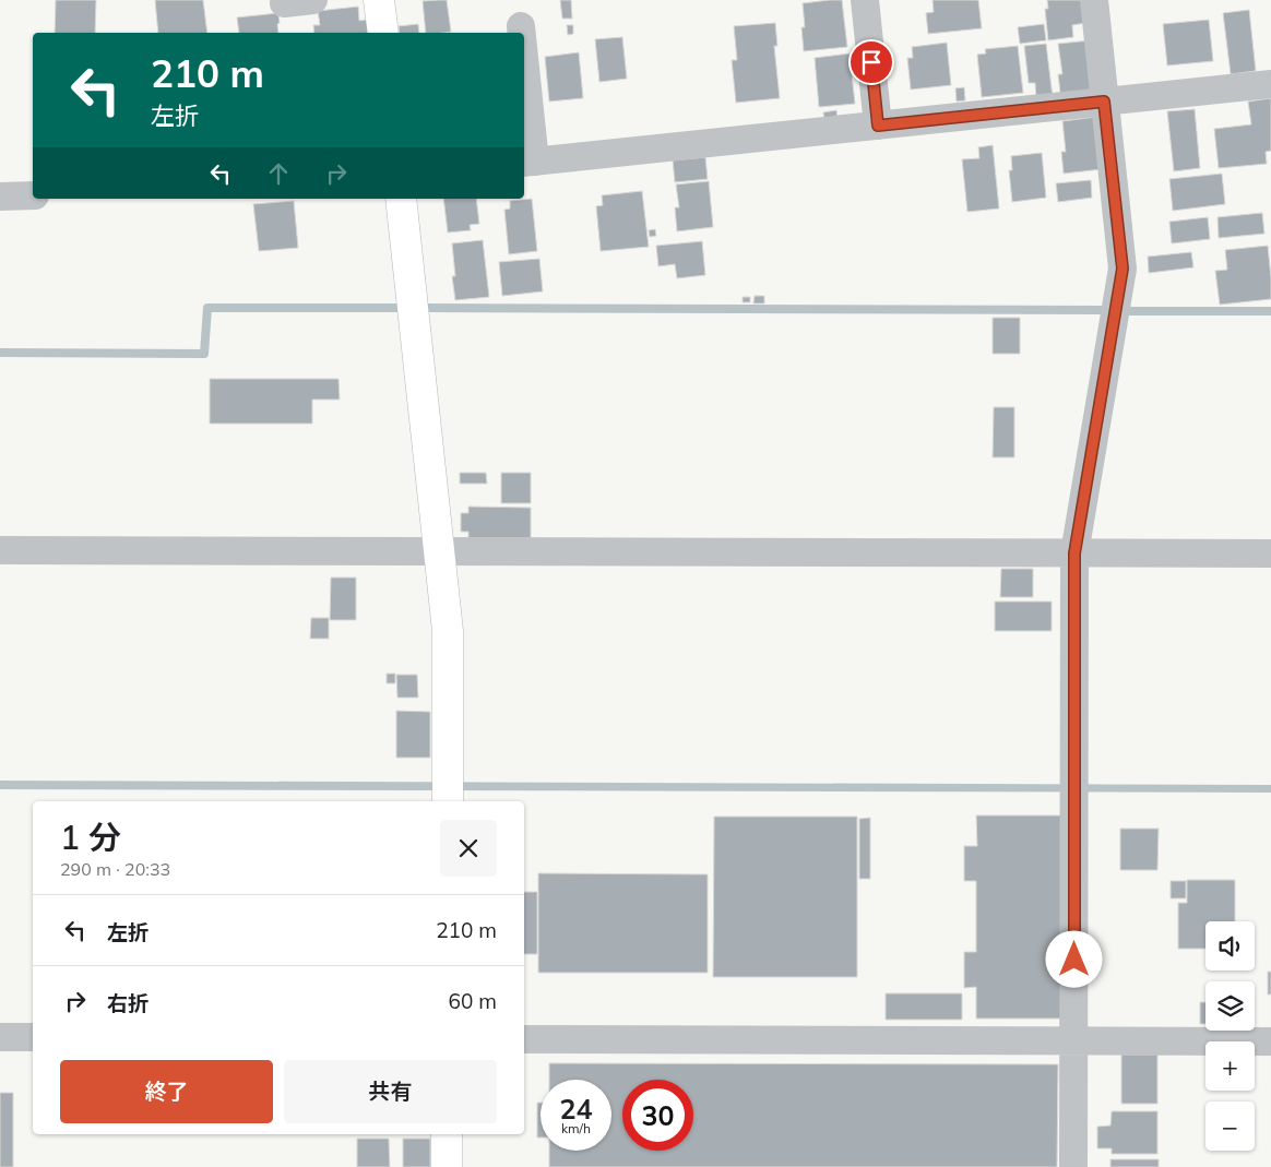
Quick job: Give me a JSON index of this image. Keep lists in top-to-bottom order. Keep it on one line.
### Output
{"page":{"turn":["210 m","左折"],"heading":["1 分","290 m · 20:33"],"list":[{"name":"左折","value":"210 m"},{"name":"右折","value":"60 m"}],"map_buttons":["+","−"],"buttons":["終了","共有"],"speed":"24 km/h","limit":"30"}}
